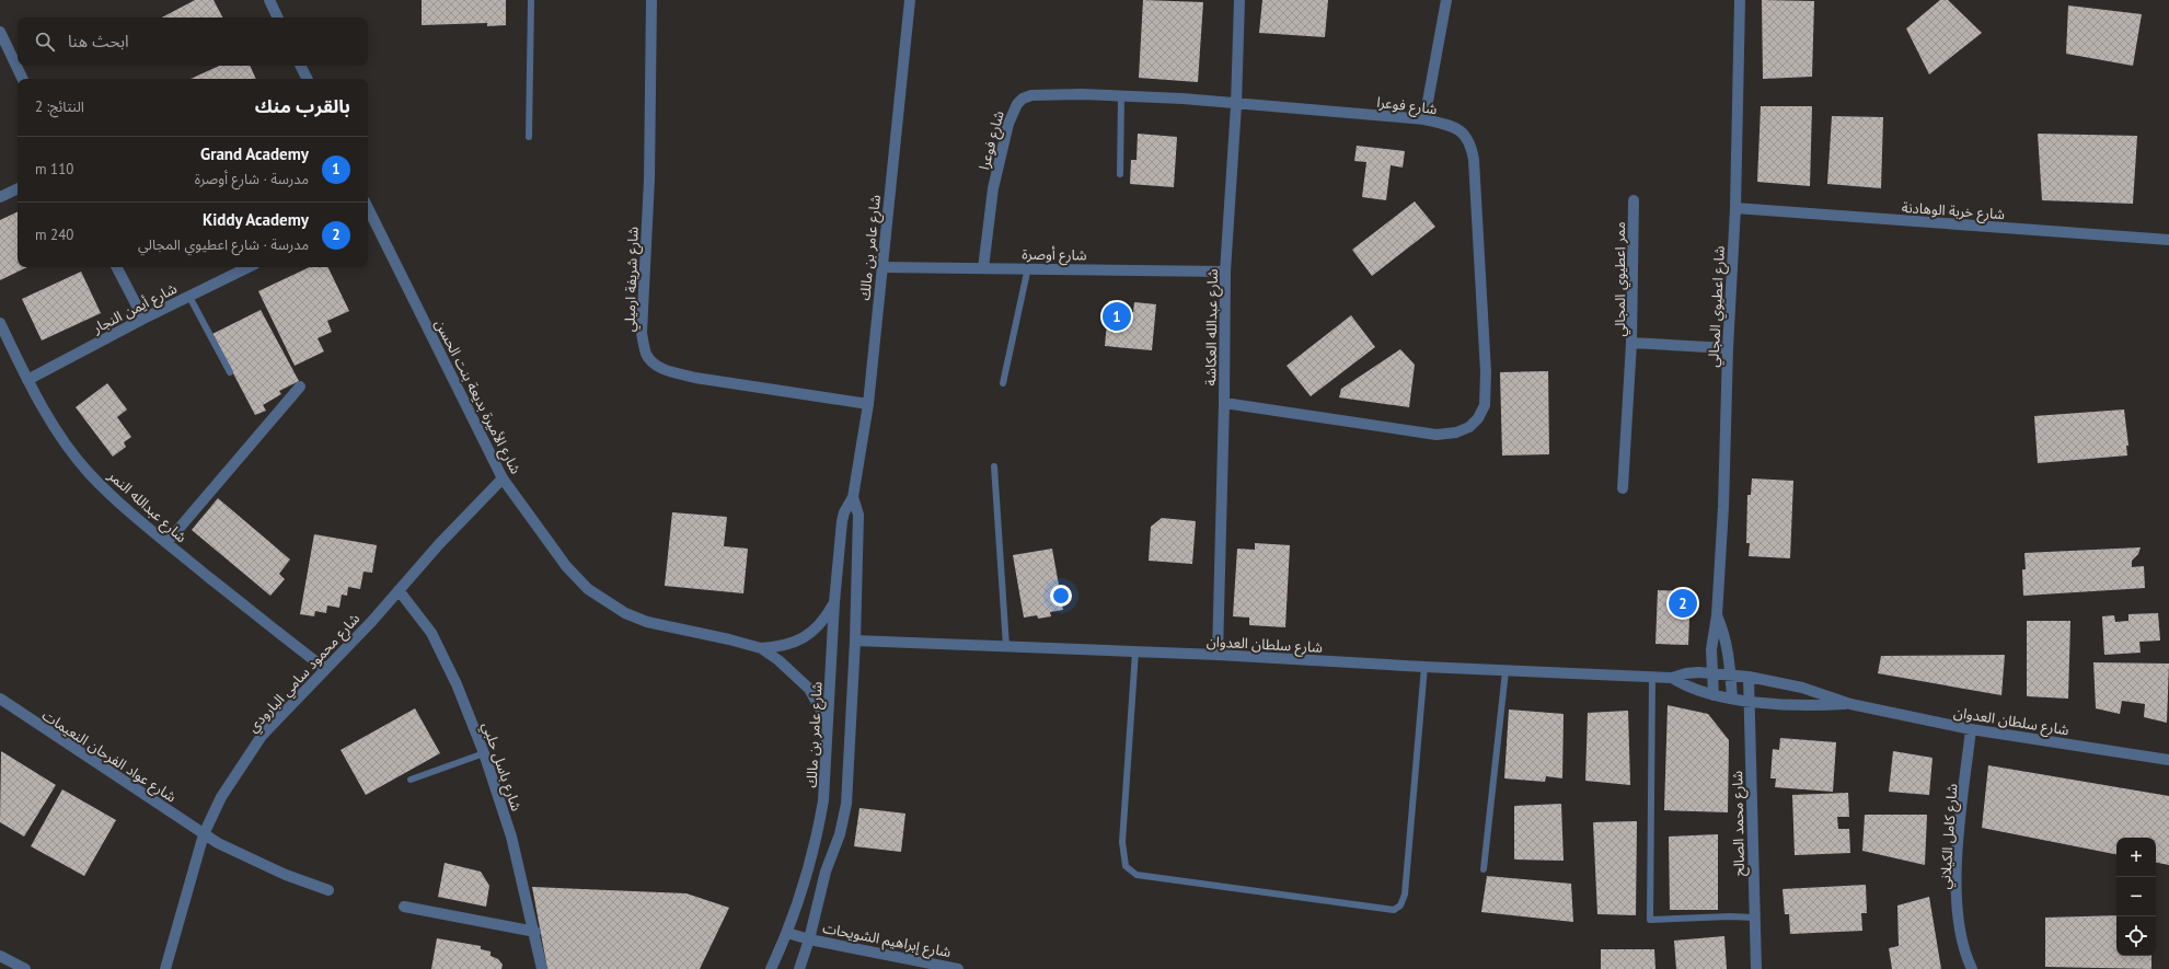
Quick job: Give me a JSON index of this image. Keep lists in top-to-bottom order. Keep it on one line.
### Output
{"streets":{"street":["شارع فوعرا","شارع خربة الوهادنة","شارع عامر بن مالك","شارع أوصرة","شارع شريفة ارميلي","ممر اعطيوي المجالي","شارع اعطيوي المجالي","شارع أيمن النجار","شارع عبدالله العكاشة","شارع الأميرة بديعة بنت الحسن","شارع عبدالله النمر","شارع سلطان العدوان","شارع محمود سامي البارودي","شارع عواد الفرحان النعيمات","شارع باسل حلبي","شارع محمد الصالح","شارع كامل الكيلاني","شارع إبراهيم الشويحات"]},"crossings":[["شارع فوعرا","شارع أوصرة"],["شارع فوعرا","شارع عبدالله العكاشة"],["شارع خربة الوهادنة","شارع اعطيوي المجالي"],["شارع عامر بن مالك","شارع أوصرة"],["شارع عامر بن مالك","شارع شريفة ارميلي"],["شارع عامر بن مالك","شارع الأميرة بديعة بنت الحسن"],["شارع عامر بن مالك","شارع سلطان العدوان"],["شارع عامر بن مالك","شارع إبراهيم الشويحات"],["شارع أوصرة","شارع عبدالله العكاشة"],["ممر اعطيوي المجالي","شارع اعطيوي المجالي"],["شارع اعطيوي المجالي","شارع سلطان العدوان"],["شارع أيمن النجار","شارع عبدالله النمر"],["شارع عبدالله العكاشة","شارع سلطان العدوان"],["شارع الأميرة بديعة بنت الحسن","شارع محمود سامي البارودي"],["شارع عبدالله النمر","شارع محمود سامي البارودي"],["شارع سلطان العدوان","شارع محمد الصالح"],["شارع سلطان العدوان","شارع كامل الكيلاني"],["شارع محمود سامي البارودي","شارع عواد الفرحان النعيمات"],["شارع محمود سامي البارودي","شارع باسل حلبي"]],"page":{"search":"ابحث هنا","heading":["بالقرب منك","النتائج: 2"],"list":[{"mark":"1","name":"Grand Academy","note":"مدرسة · شارع أوصرة","value":"110 m"},{"mark":"2","name":"Kiddy Academy","note":"مدرسة · شارع اعطيوي المجالي","value":"240 m"}],"pins":["1","2"],"map_buttons":["+","−"]}}
